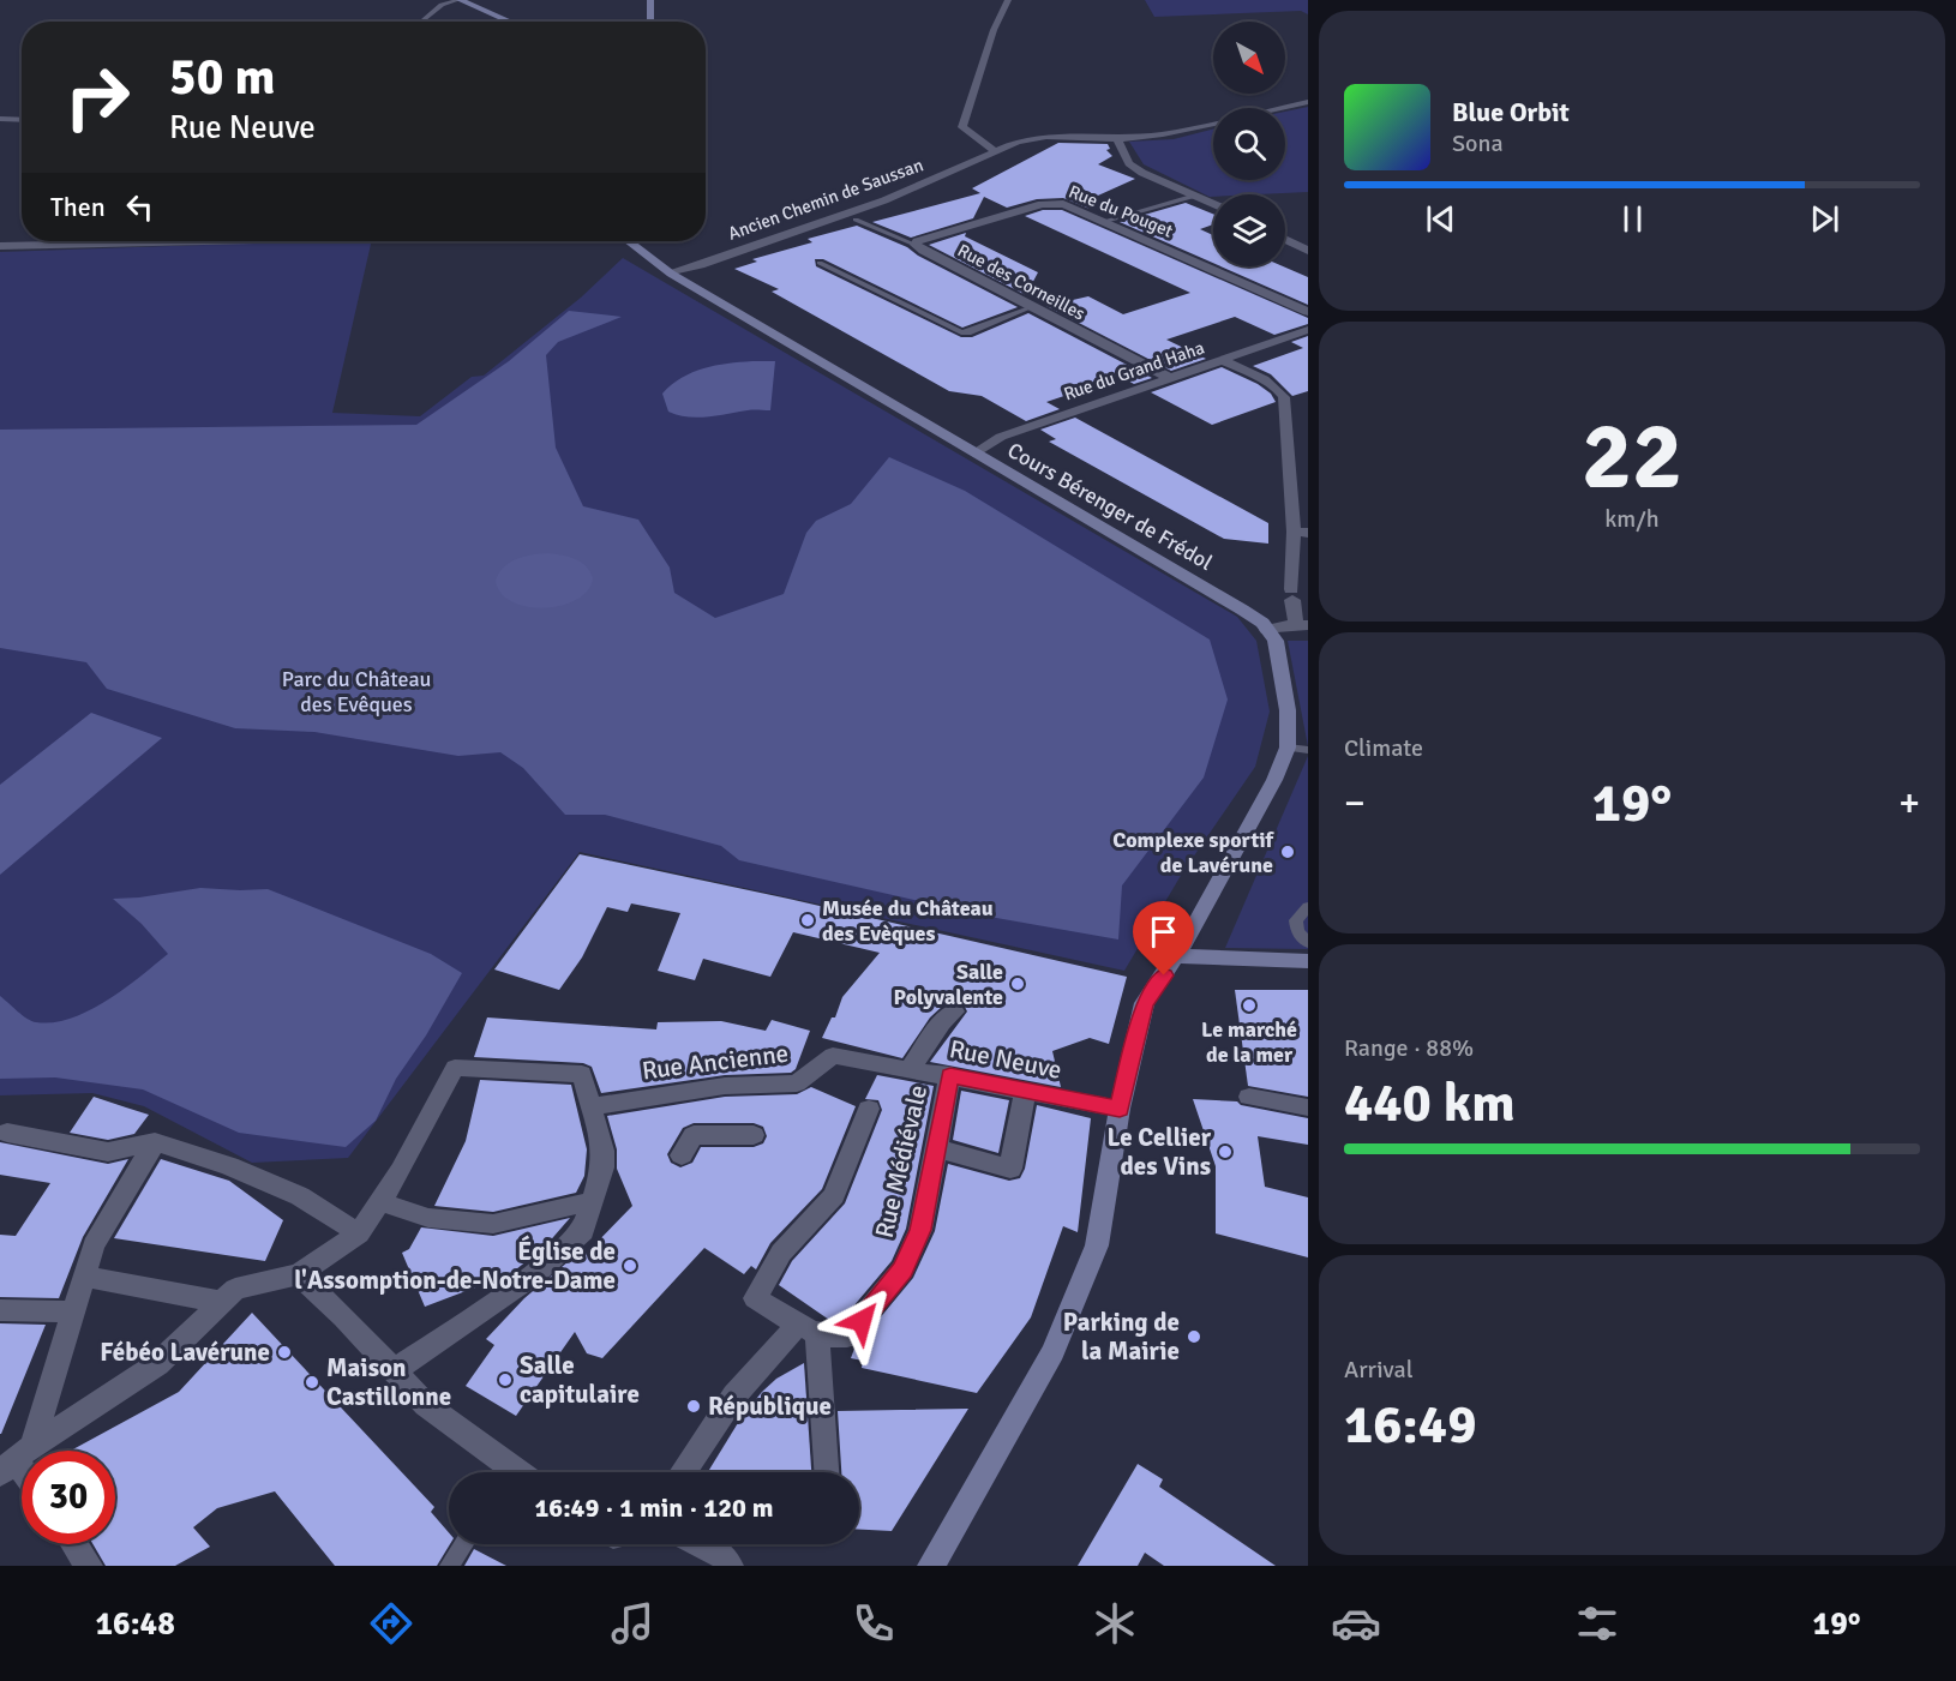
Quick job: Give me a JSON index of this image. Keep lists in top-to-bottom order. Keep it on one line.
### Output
{"streets":{"street":["Ancien Chemin de Saussan","Rue du Pouget","Rue des Corneilles","Rue du Grand Haha","Cours Bérenger de Frédol","Rue Neuve","Rue Ancienne","Rue Médiévale"]},"crossings":[["Ancien Chemin de Saussan","Cours Bérenger de Frédol"],["Rue du Pouget","Rue des Corneilles"],["Rue des Corneilles","Rue du Grand Haha"],["Rue du Grand Haha","Cours Bérenger de Frédol"],["Rue Neuve","Rue Ancienne"],["Rue Neuve","Rue Médiévale"]],"parks":["Parc du Château des Evêques"],"places":["Complexe sportif de Lavérune","Musée du Château des Evèques","Salle Polyvalente","Le marché de la mer","Le Cellier des Vins","Église de l'Assomption-de-Notre-Dame","Parking de la Mairie","Fébéo Lavérune","Salle capitulaire","Maison Castillonne","République"],"north":"bottom right","page":{"turn":["50 m","Rue Neuve"],"song":["Blue Orbit","Sona"],"then":"Then","tile":[["22","km/h"],"Climate",["Range · 88%","440 km"],["Arrival","16:49"]],"heat":["−","19°","+"],"limit":"30","trip":"16:49 · 1 min · 120 m","tabs":["16:48","19°"]}}
